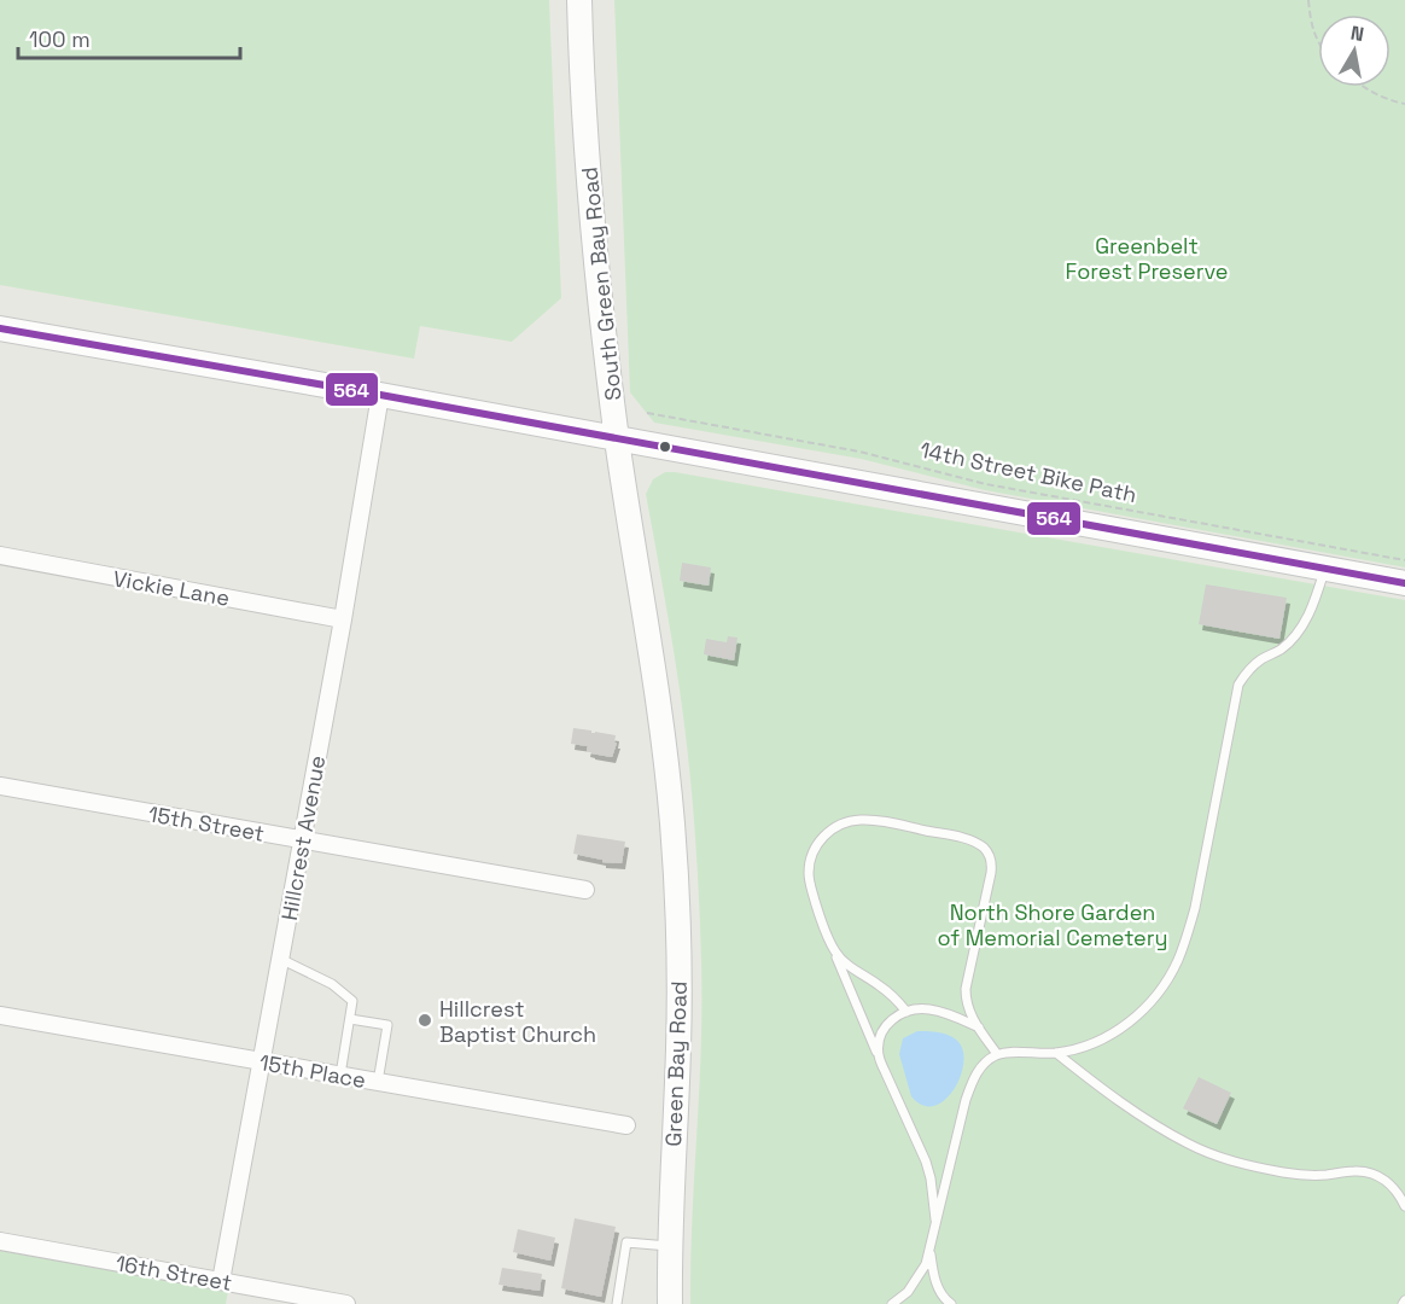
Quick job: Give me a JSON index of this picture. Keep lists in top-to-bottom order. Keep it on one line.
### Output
{"streets":{"street":["South Green Bay Road","Vickie Lane","15th Street","Hillcrest Avenue","Green Bay Road","15th Place","16th Street"],"path":["14th Street Bike Path"]},"crossings":[["South Green Bay Road","Green Bay Road"],["Vickie Lane","Hillcrest Avenue"],["15th Street","Hillcrest Avenue"],["Hillcrest Avenue","15th Place"],["Hillcrest Avenue","16th Street"]],"parks":["Greenbelt Forest Preserve","North Shore Garden of Memorial Cemetery"],"places":["Hillcrest Baptist Church"],"lines":["transit line 564"],"scale_bar":"100 m","north":"top"}
